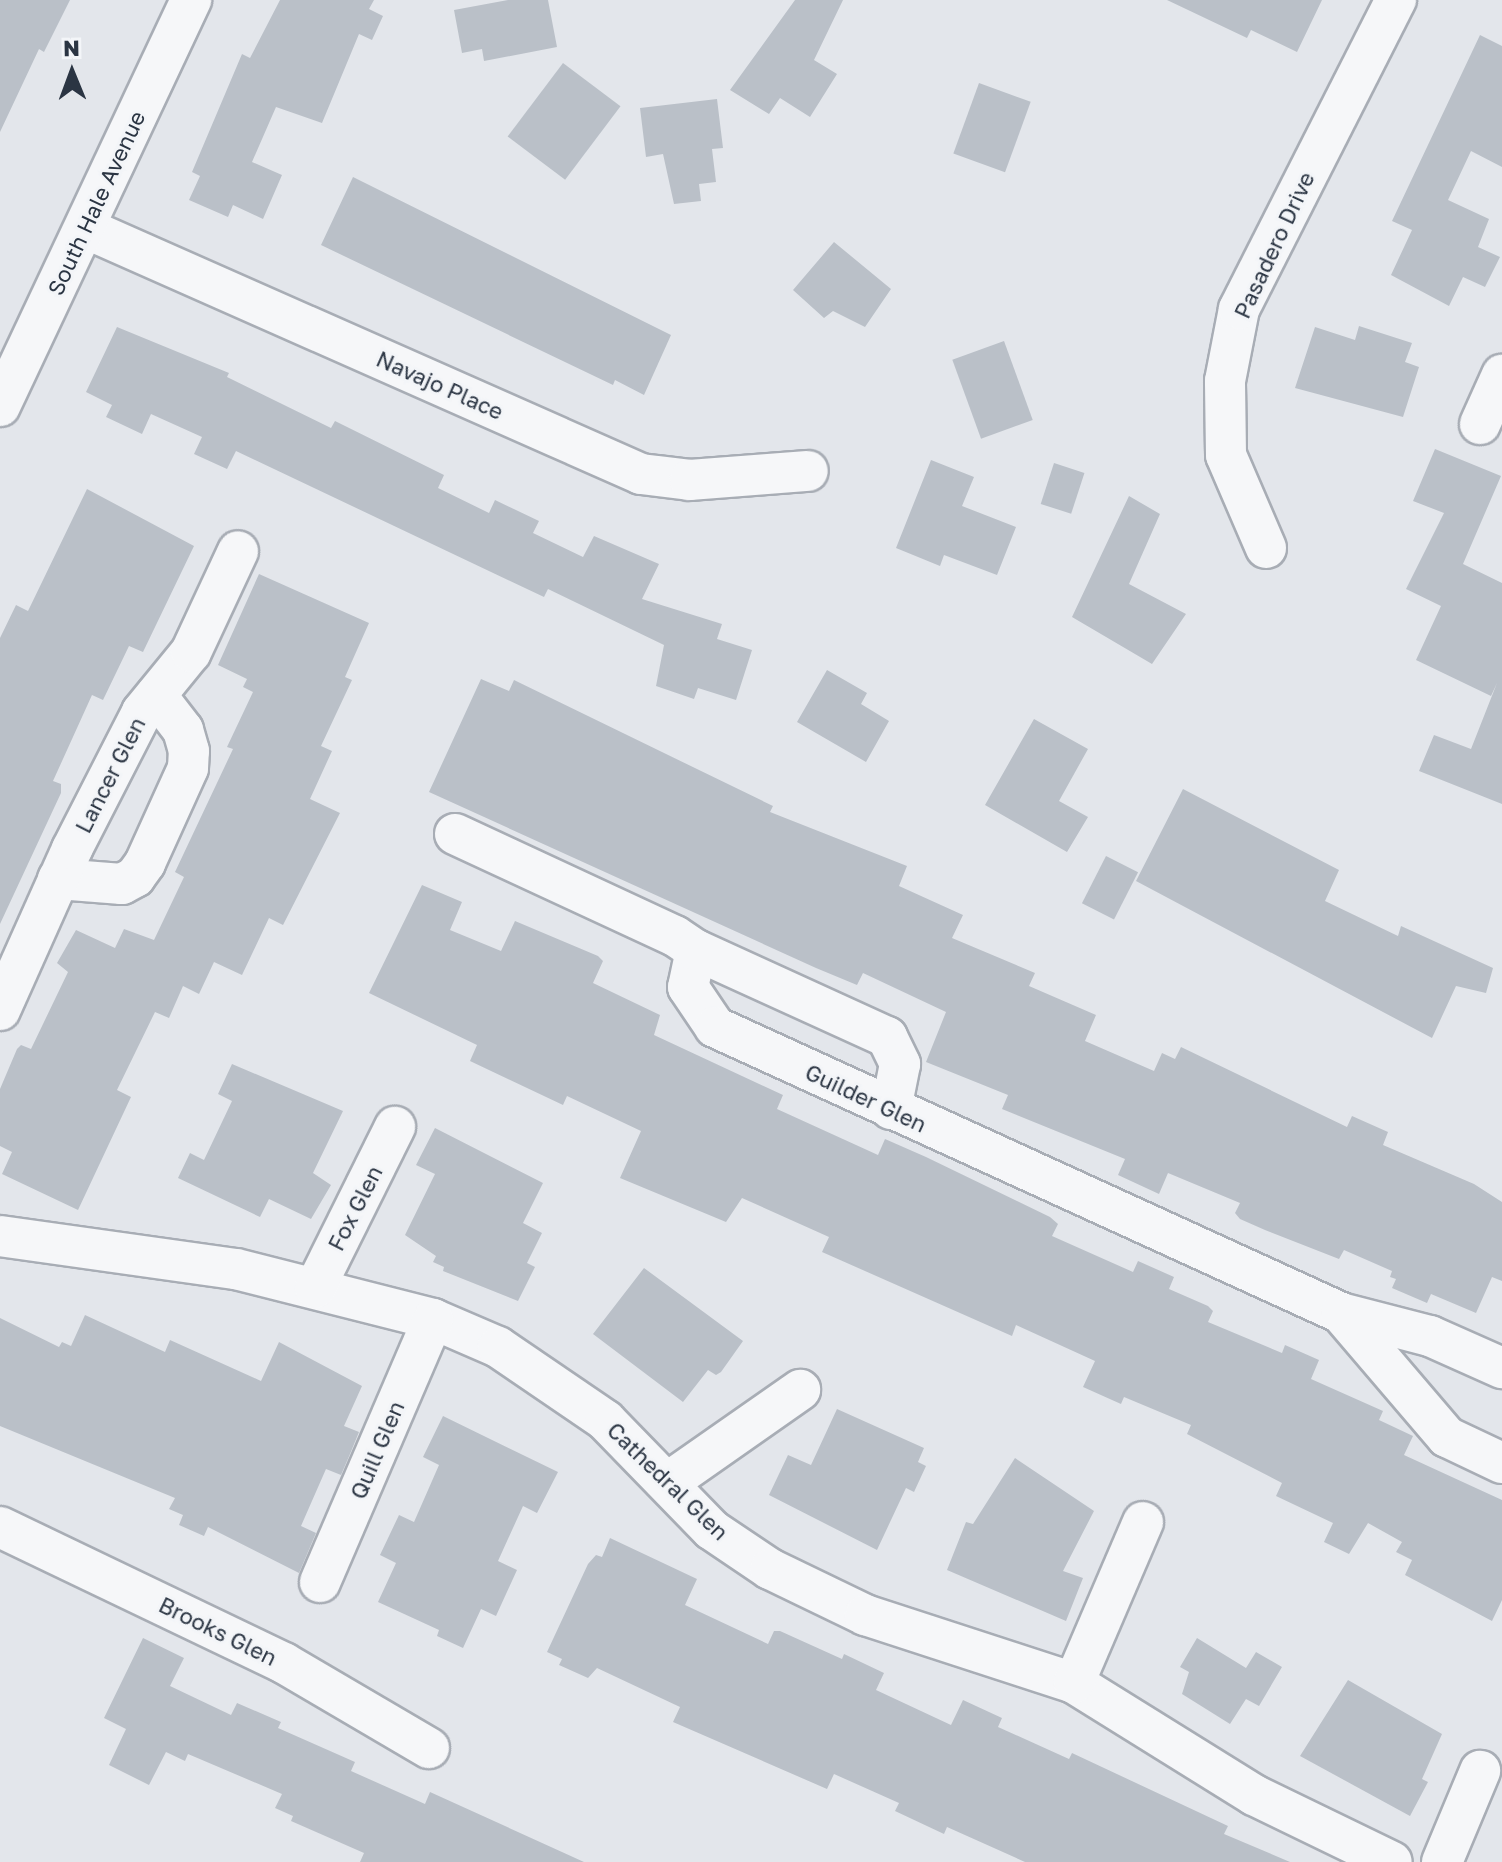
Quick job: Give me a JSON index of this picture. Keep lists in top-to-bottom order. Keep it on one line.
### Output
{"streets":{"street":["South Hale Avenue","Pasadero Drive","Navajo Place","Lancer Glen","Guilder Glen","Fox Glen","Quill Glen","Cathedral Glen","Brooks Glen"]},"crossings":[["South Hale Avenue","Navajo Place"],["Fox Glen","Cathedral Glen"],["Quill Glen","Cathedral Glen"]],"north":"top"}
